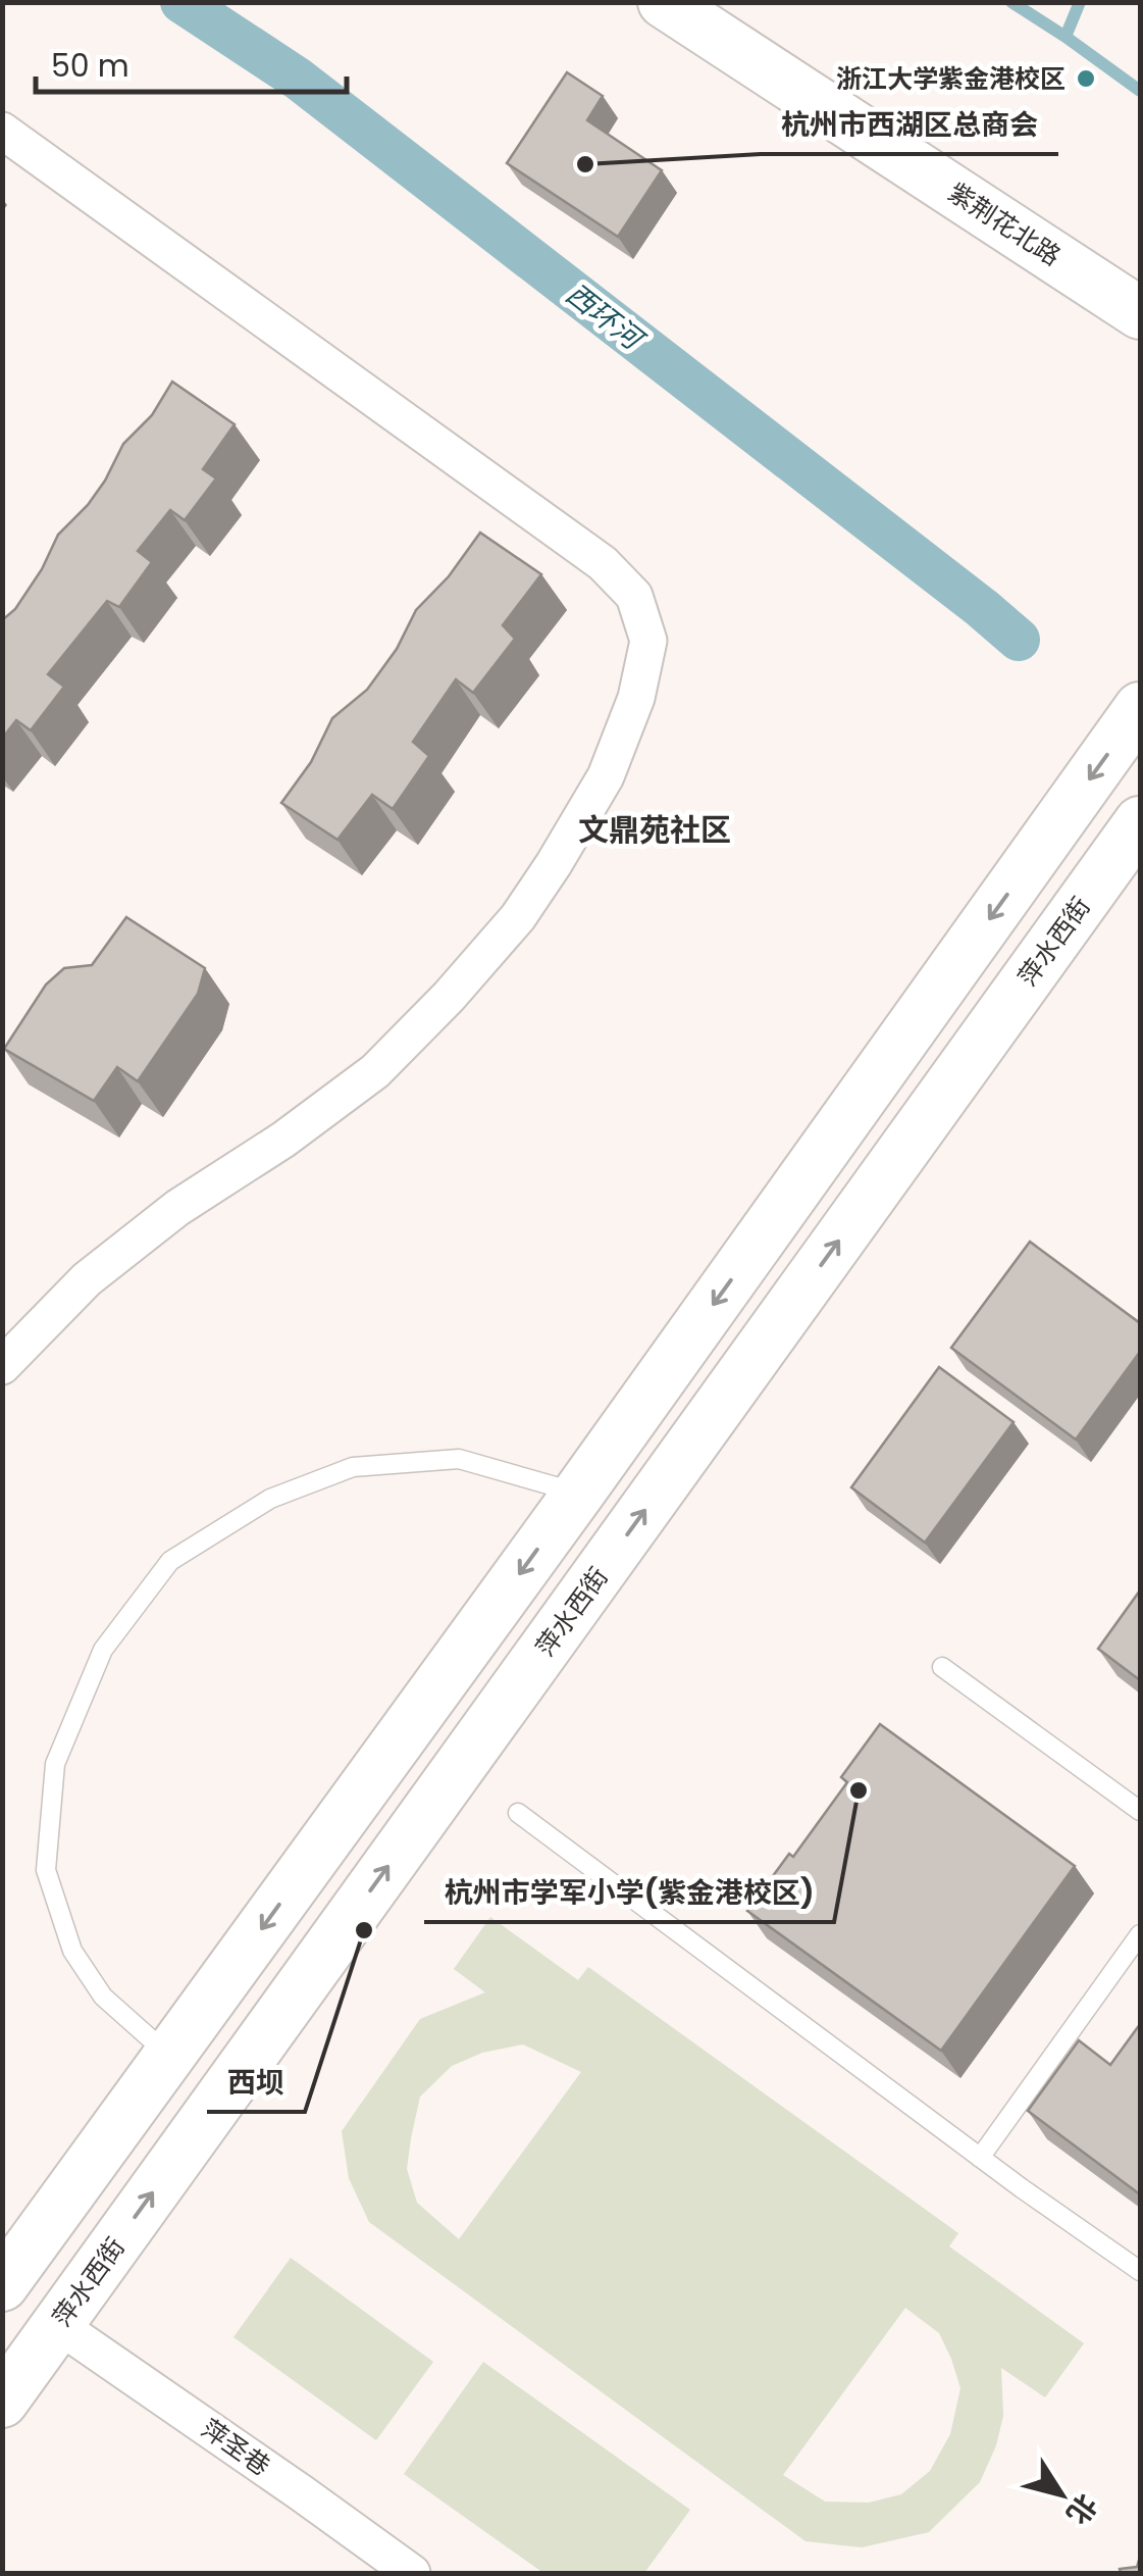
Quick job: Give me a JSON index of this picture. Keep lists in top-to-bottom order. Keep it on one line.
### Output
{"streets":{"main road":["紫荆花北路","萍水西街"],"street":["萍圣巷"]},"crossings":[["萍水西街","萍圣巷"]],"districts":["文鼎苑社区"],"water":["西环河"],"places":["浙江大学紫金港校区","杭州市西湖区总商会","杭州市学军小学(紫金港校区)","西坝"],"scale_bar":"50 m","north":"bottom right"}
